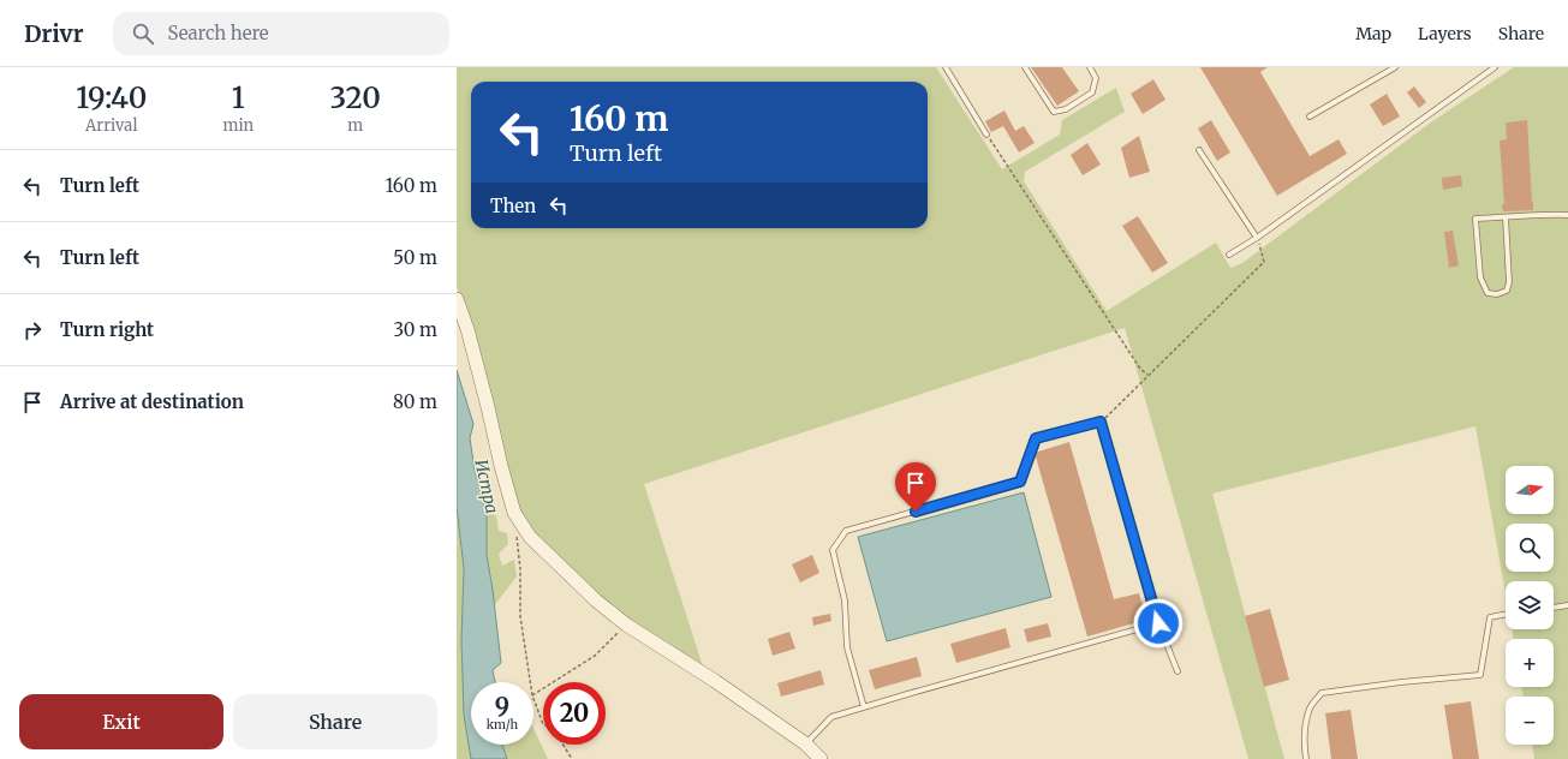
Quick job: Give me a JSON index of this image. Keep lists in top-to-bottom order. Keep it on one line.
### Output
{"water":["Истра"],"north":"right","page":{"header":"Drivr","search":"Search here","nav":["Map","Layers","Share"],"eta":["19:40","Arrival","1","min","320","m"],"turn":["160 m","Turn left"],"list":[{"name":"Turn left","value":"160 m"},{"name":"Turn left","value":"50 m"},{"name":"Turn right","value":"30 m"},{"name":"Arrive at destination","value":"80 m"}],"then":"Then","map_buttons":["+","−"],"speed":"9 km/h","limit":"20","buttons":["Exit","Share"]}}
